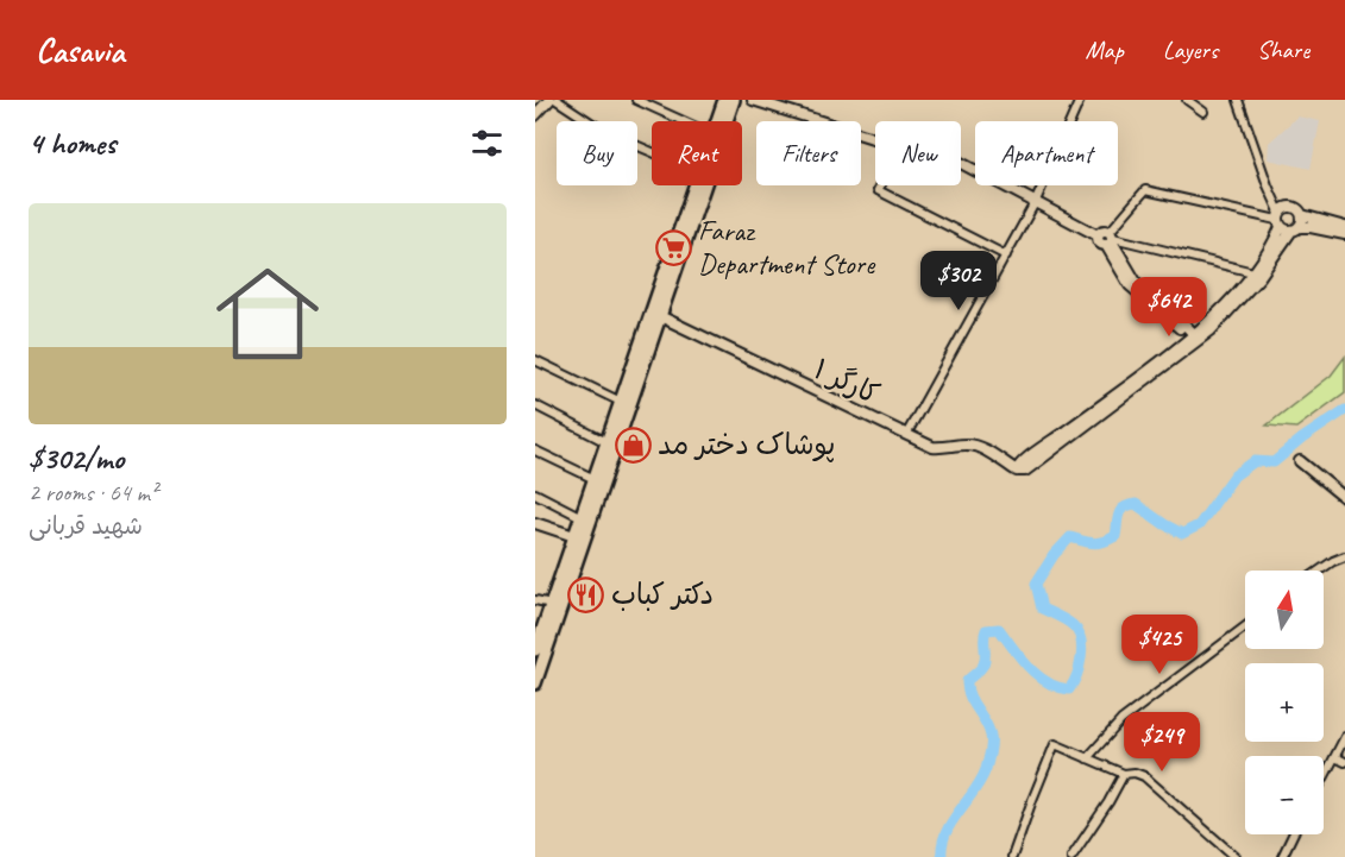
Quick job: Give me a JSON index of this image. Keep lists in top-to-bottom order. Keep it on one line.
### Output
{"streets":{"street":["کارگر ۱"]},"places":{"supermarket":["Faraz Department Store"],"shop":["پوشاک دختر مد"],"restaurant":["دکتر کباب"]},"north":"top","page":{"header":"Casavia","nav":["Map","Layers","Share"],"heading":"4 homes","chip":["Buy","Rent","Filters","New","Apartment"],"list":[{"name":"$302/mo","note":"2 rooms · 64 m² · شهید قربانی"}],"price":["$302","$642","$425","$249"],"map_buttons":["+","−"]}}
